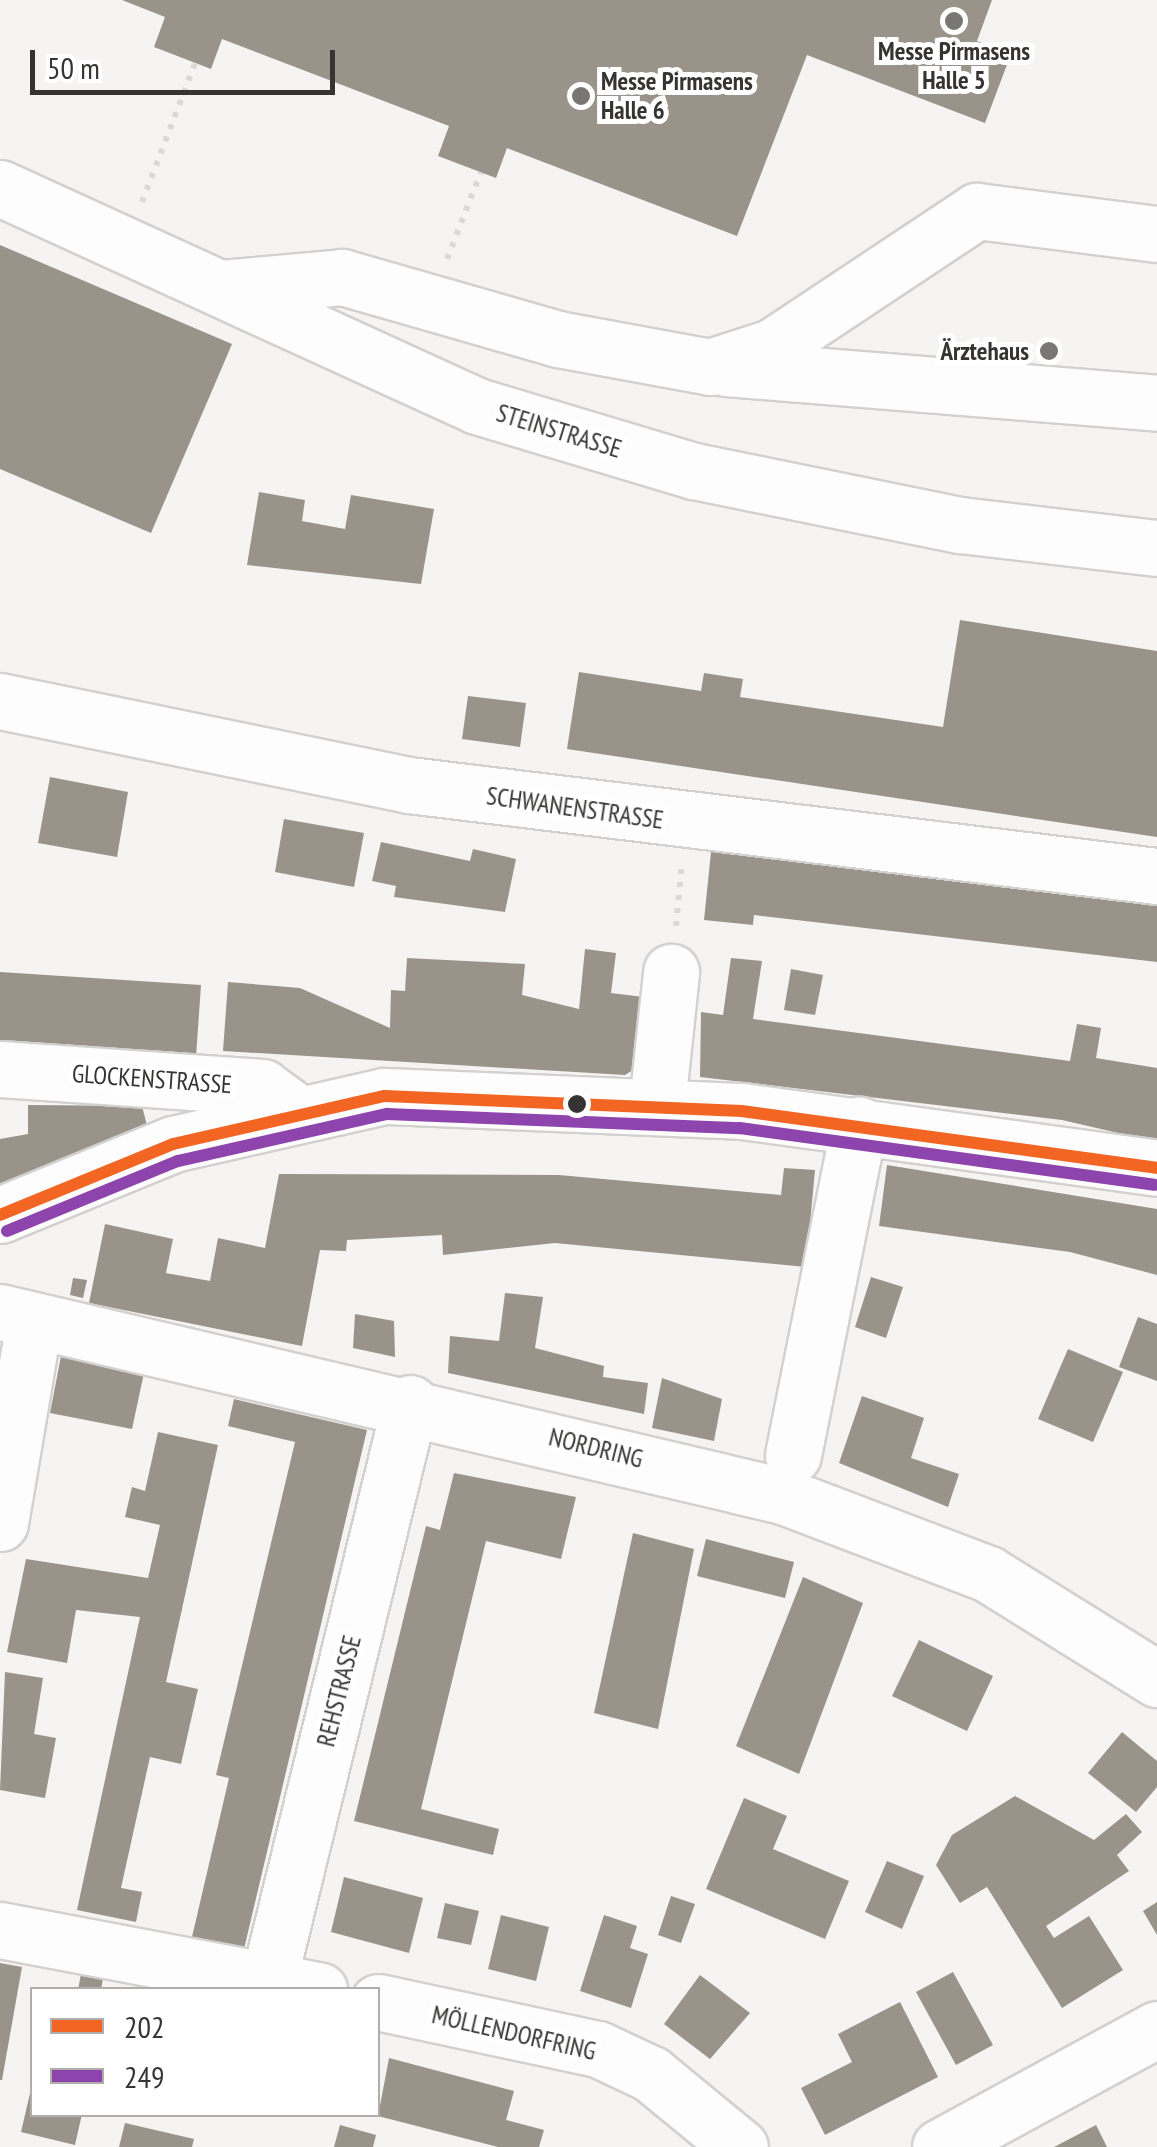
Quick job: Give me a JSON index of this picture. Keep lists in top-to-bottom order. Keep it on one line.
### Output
{"streets":{"street":["STEINSTRASSE","SCHWANENSTRASSE","GLOCKENSTRASSE","NORDRING","REHSTRASSE","MÖLLENDORFRING"]},"crossings":[["NORDRING","REHSTRASSE"]],"places":["Messe Pirmasens Halle 5","Messe Pirmasens Halle 6","Ärztehaus"],"lines":["transit line 202","transit line 249"],"legend":["202","249"],"scale_bar":"50 m"}
